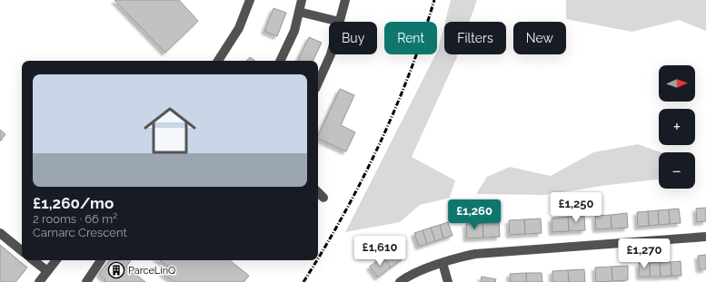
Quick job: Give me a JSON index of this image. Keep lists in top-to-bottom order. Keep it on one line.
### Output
{"places":{"building":["ParceLinQ"]},"north":"right","page":{"chip":["Buy","Rent","Filters","New"],"list":[{"name":"£1,260/mo","note":"2 rooms · 66 m² · Carnarc Crescent"}],"map_buttons":["+","−"],"price":["£1,250","£1,260","£1,610","£1,270"]}}
